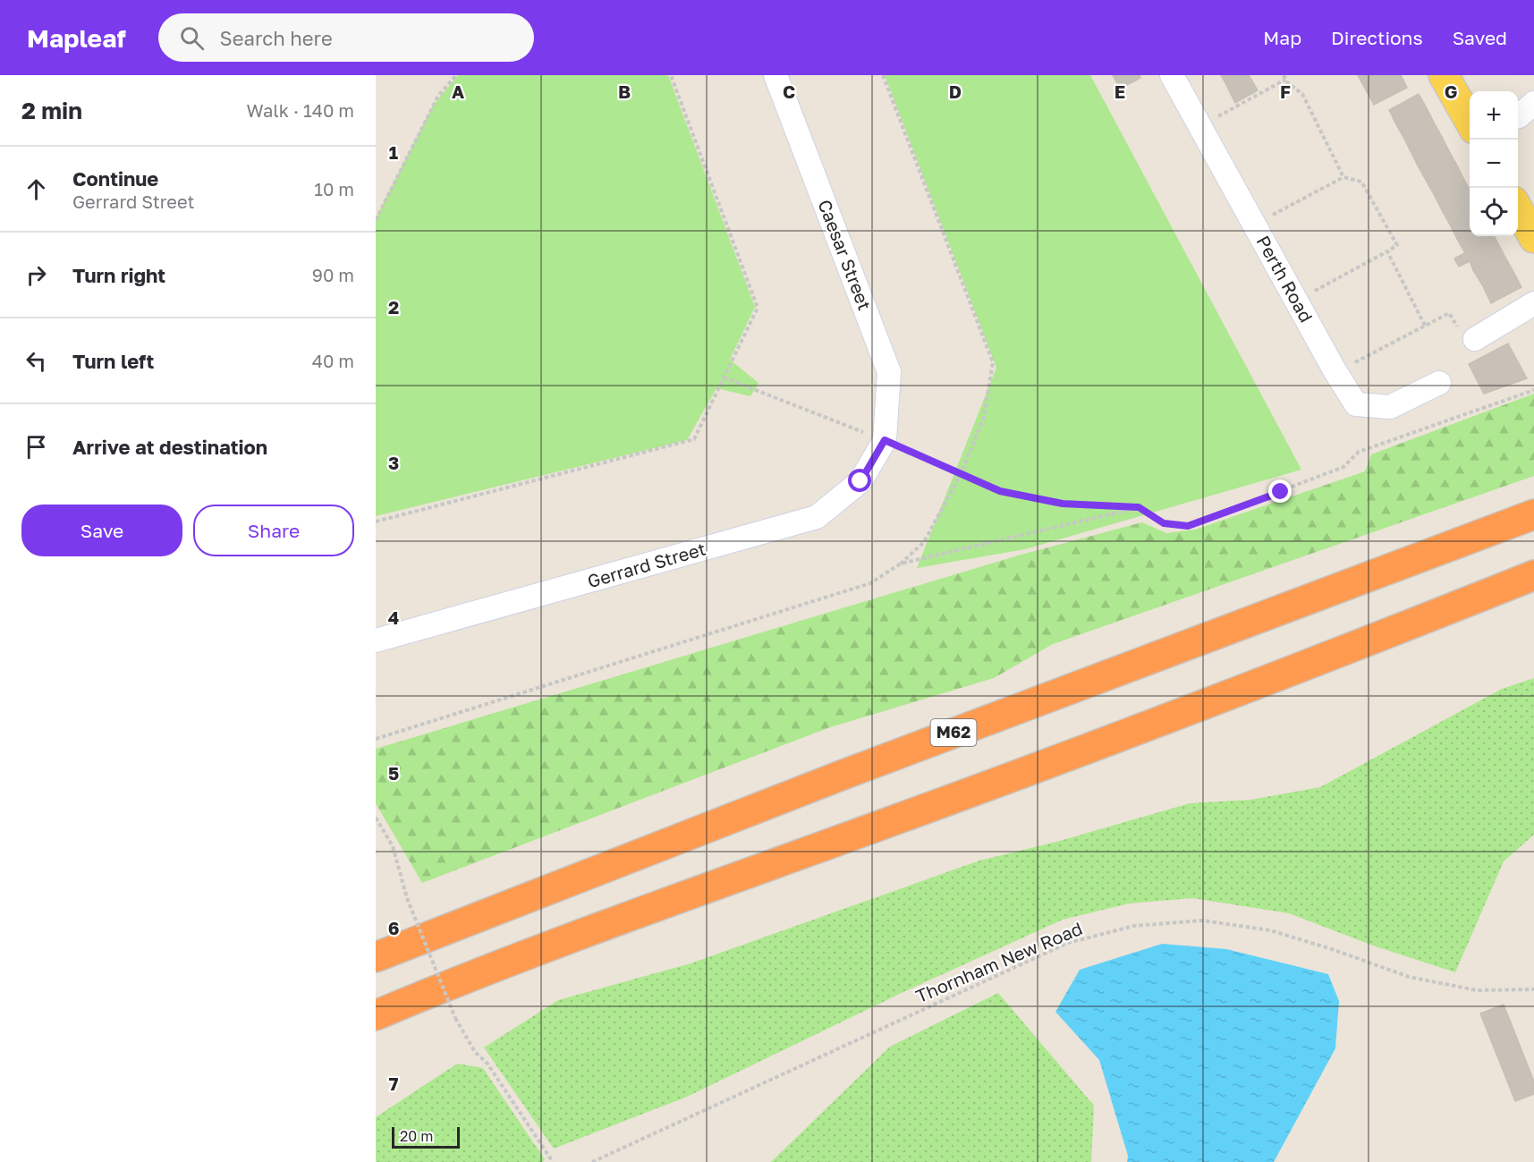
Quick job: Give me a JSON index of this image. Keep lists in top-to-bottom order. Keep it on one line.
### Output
{"streets":{"highway":["M62"],"street":["Caesar Street","Perth Road","Gerrard Street"],"path":["Thornham New Road"]},"crossings":[["Caesar Street","Gerrard Street"]],"scale_bar":"20 m","page":{"header":"Mapleaf","search":"Search here","nav":["Map","Directions","Saved"],"heading":["2 min","Walk · 140 m"],"map_buttons":["+","−"],"list":[["Continue","Gerrard Street","10 m"],["Turn right","90 m"],["Turn left","40 m"],"Arrive at destination"],"buttons":["Save","Share"],"scale":"20 m"},"grid":{"columns":["A","B","C","D","E","F","G"],"rows":["1","2","3","4","5","6","7"]}}
